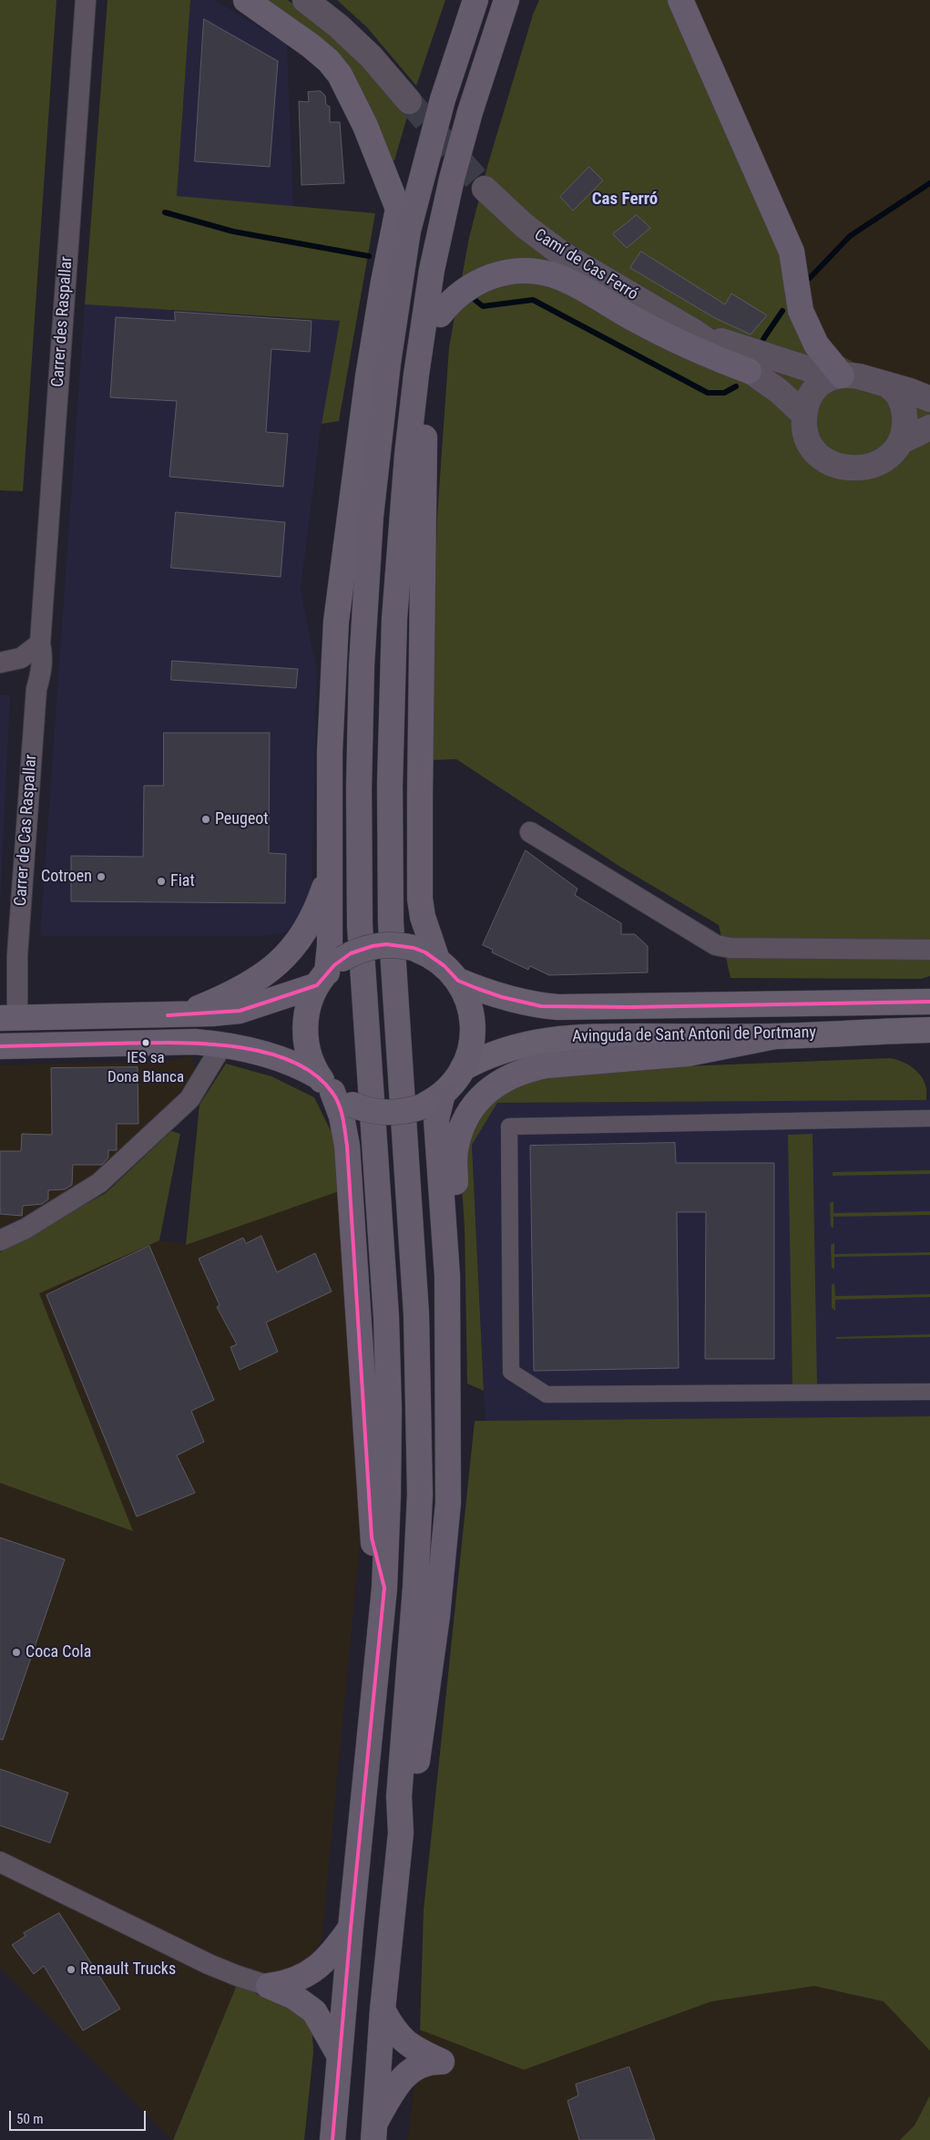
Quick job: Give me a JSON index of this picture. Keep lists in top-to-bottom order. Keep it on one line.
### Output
{"streets":{"main road":["Avinguda de Sant Antoni de Portmany"],"street":["Camí de Cas Ferró","Carrer des Raspallar","Carrer de Cas Raspallar"]},"crossings":[["Carrer des Raspallar","Carrer de Cas Raspallar"]],"districts":["Cas Ferró"],"places":["Peugeot","Cotroen","Fiat","IES sa Dona Blanca","Coca Cola","Renault Trucks"],"scale_bar":"50 m"}
